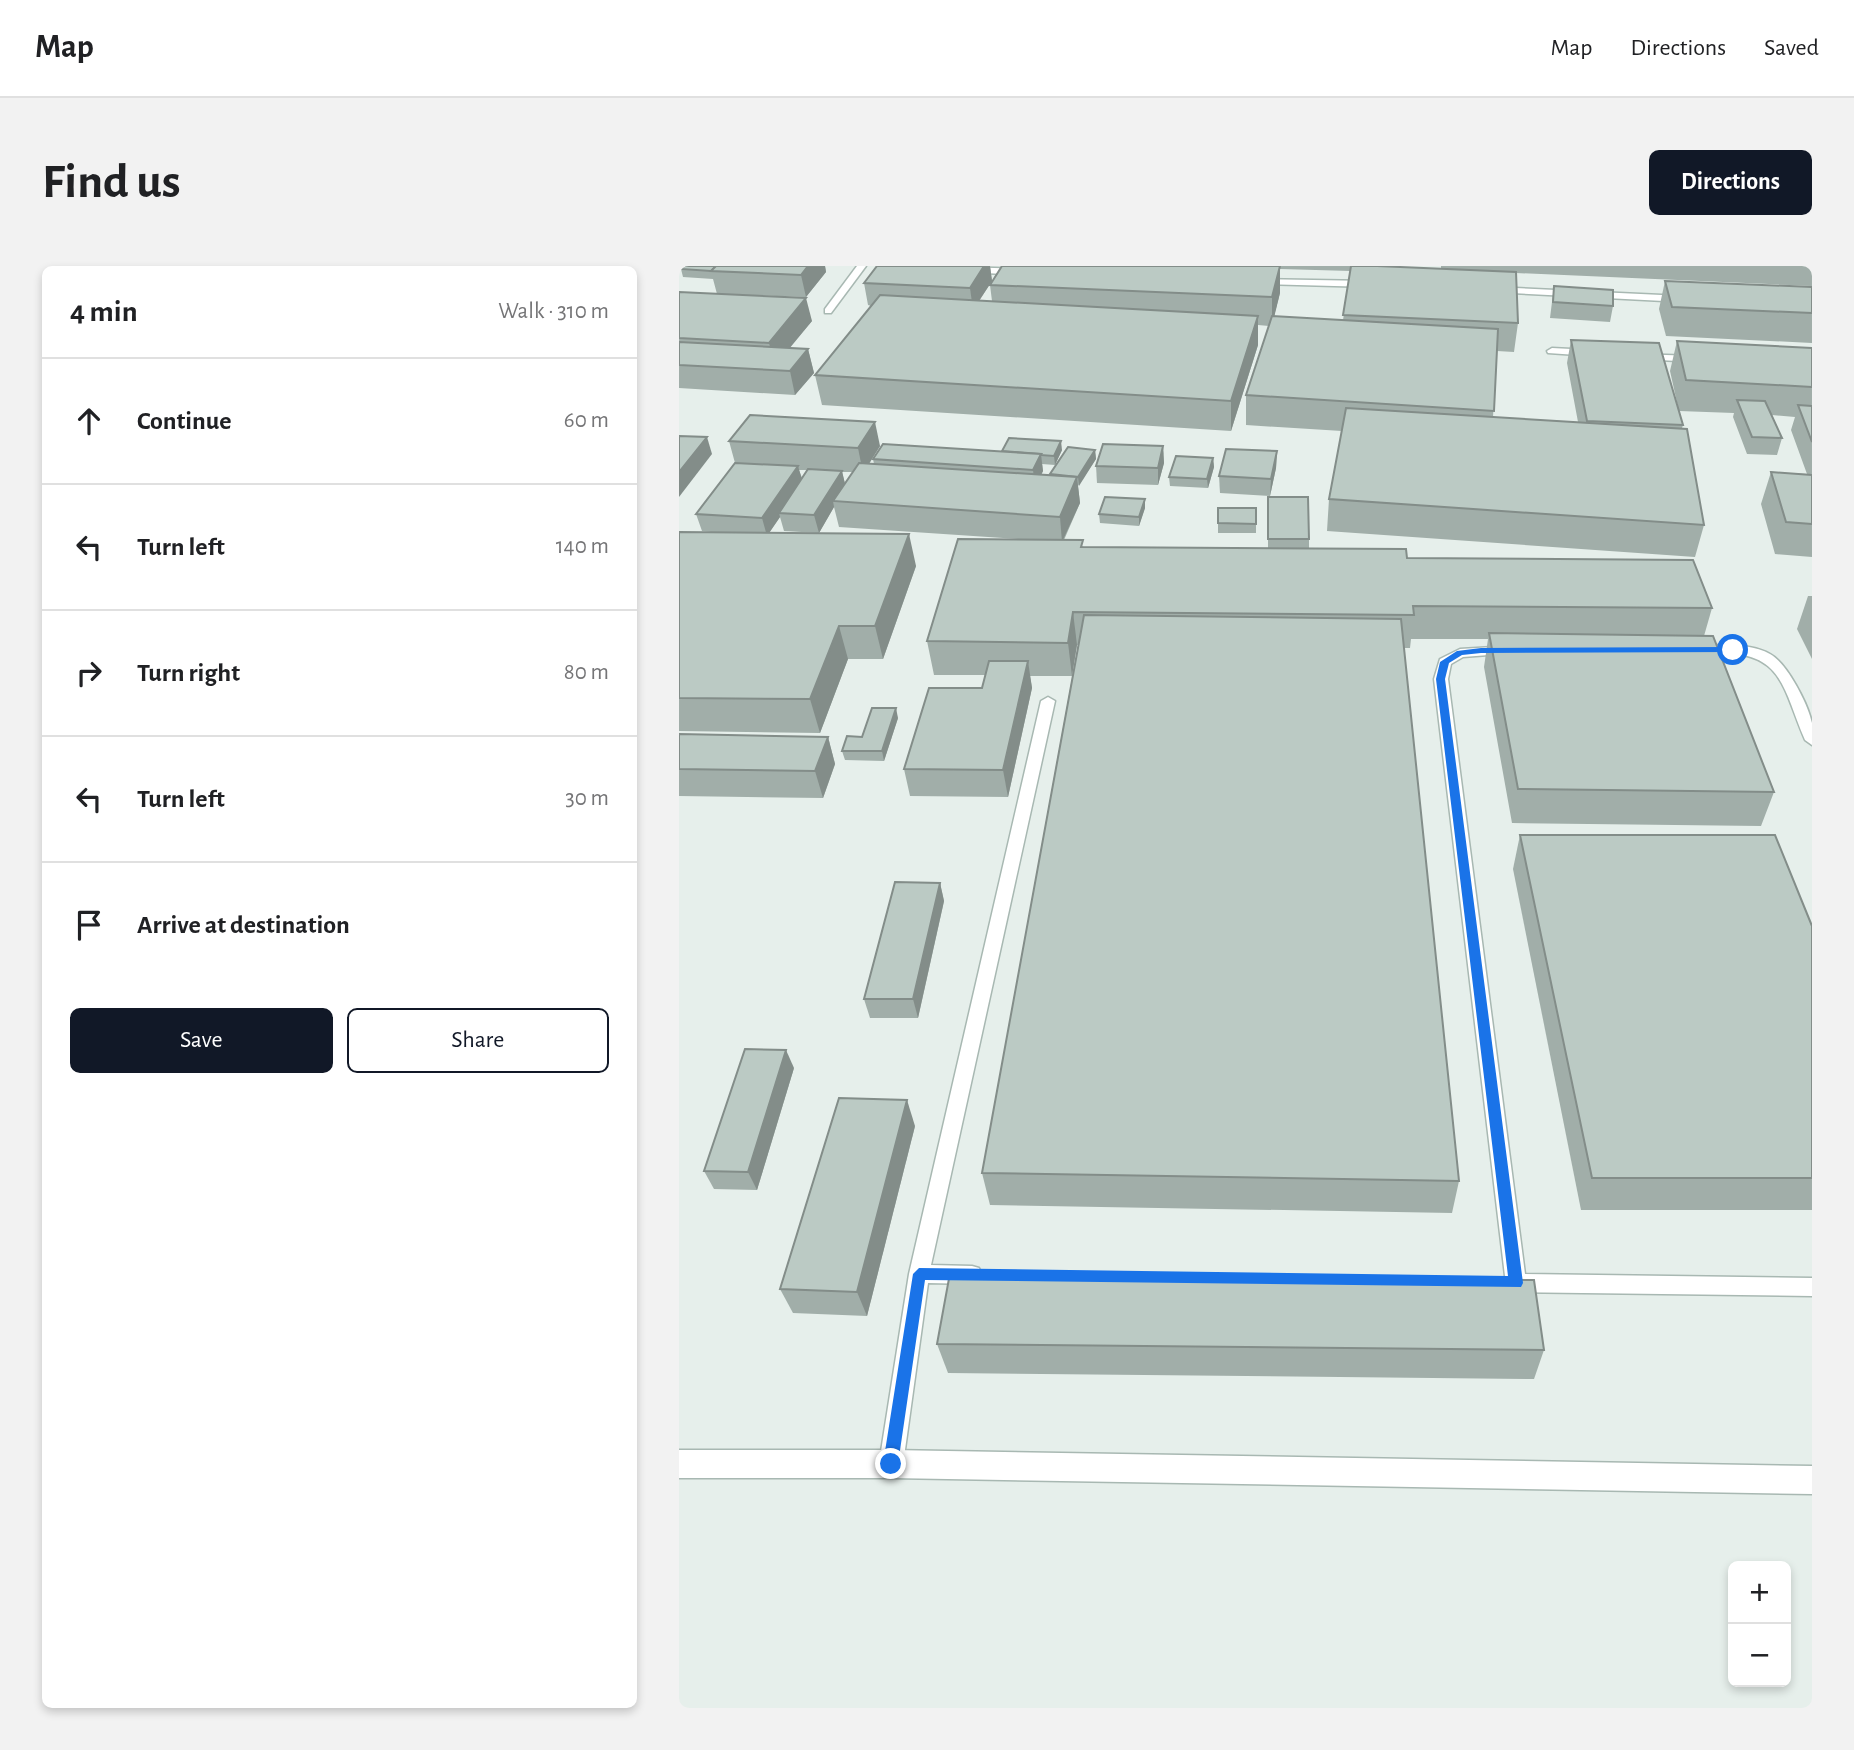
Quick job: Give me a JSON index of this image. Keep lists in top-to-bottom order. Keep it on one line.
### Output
{"page":{"header":"Map","nav":["Map","Directions","Saved"],"buttons":["Directions",["Save","Share"]],"title":"Find us","heading":["4 min","Walk · 310 m"],"list":[["Continue","60 m"],["Turn left","140 m"],["Turn right","80 m"],["Turn left","30 m"],"Arrive at destination"],"map_buttons":["+","−"]}}
